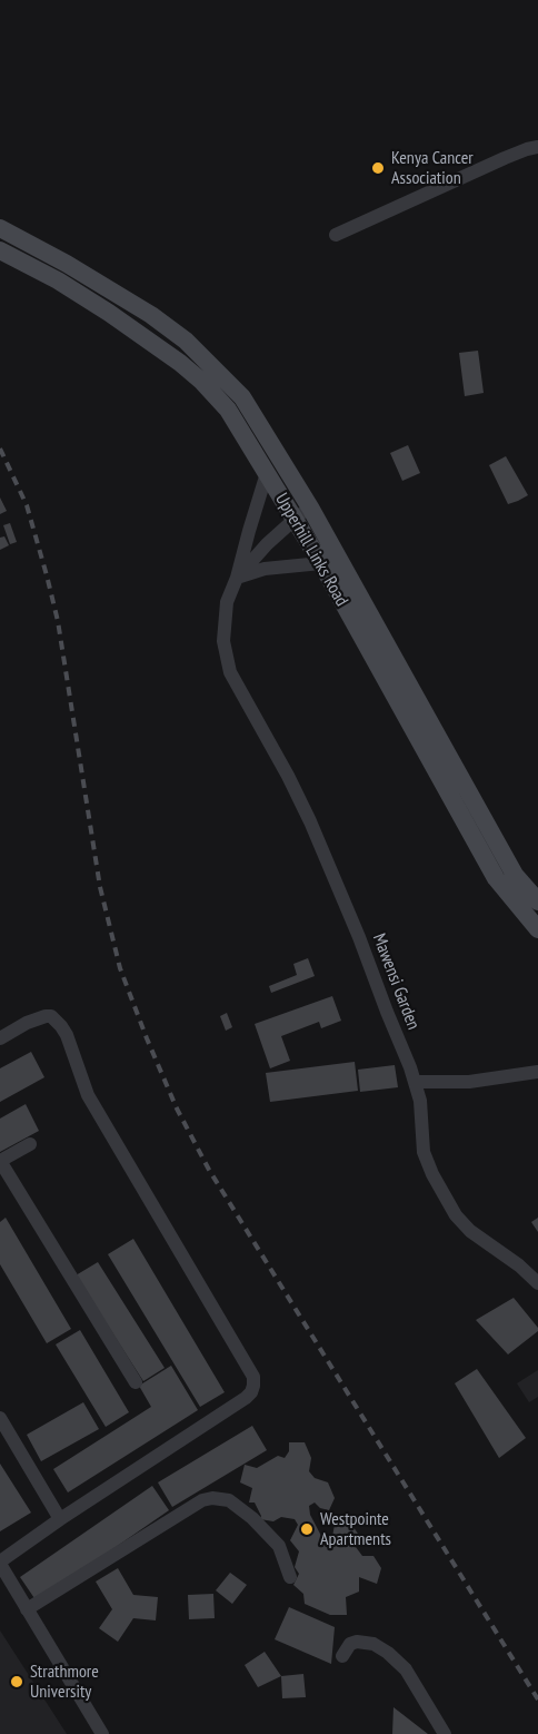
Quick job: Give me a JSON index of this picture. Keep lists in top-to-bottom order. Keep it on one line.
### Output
{"streets":{"street":["Upperhill Links Road","Mawensi Garden"]},"crossings":[["Upperhill Links Road","Mawensi Garden"]],"places":["Kenya Cancer Association","Westpointe Apartments","Strathmore University"]}
